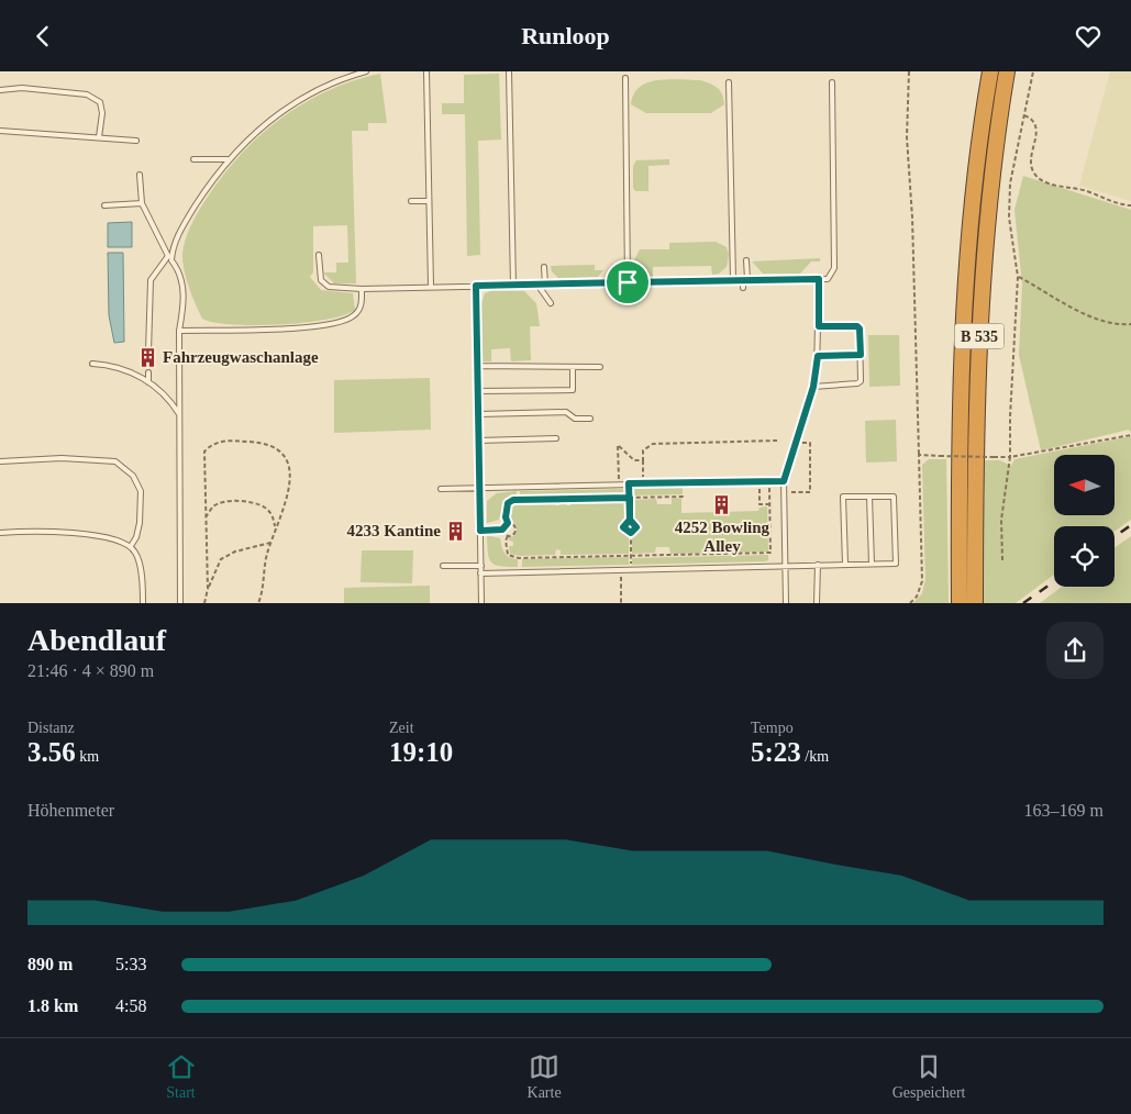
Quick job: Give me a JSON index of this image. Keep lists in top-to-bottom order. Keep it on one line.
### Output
{"streets":{"highway":["B 535"]},"places":{"building":["Fahrzeugwaschanlage","4252 Bowling Alley","4233 Kantine"]},"north":"left","page":{"header":"Runloop","heading":["Abendlauf","21:46 · 4 × 890 m"],"stats":[["Distanz","3.56 km"],["Zeit","19:10"],["Tempo","5:23 /km"]],"chart":["Höhenmeter","163–169 m"],"list":[{"name":"890 m","note":"5:33"},{"name":"1.8 km","note":"4:58"}],"tabs":["Start","Karte","Gespeichert"]}}
